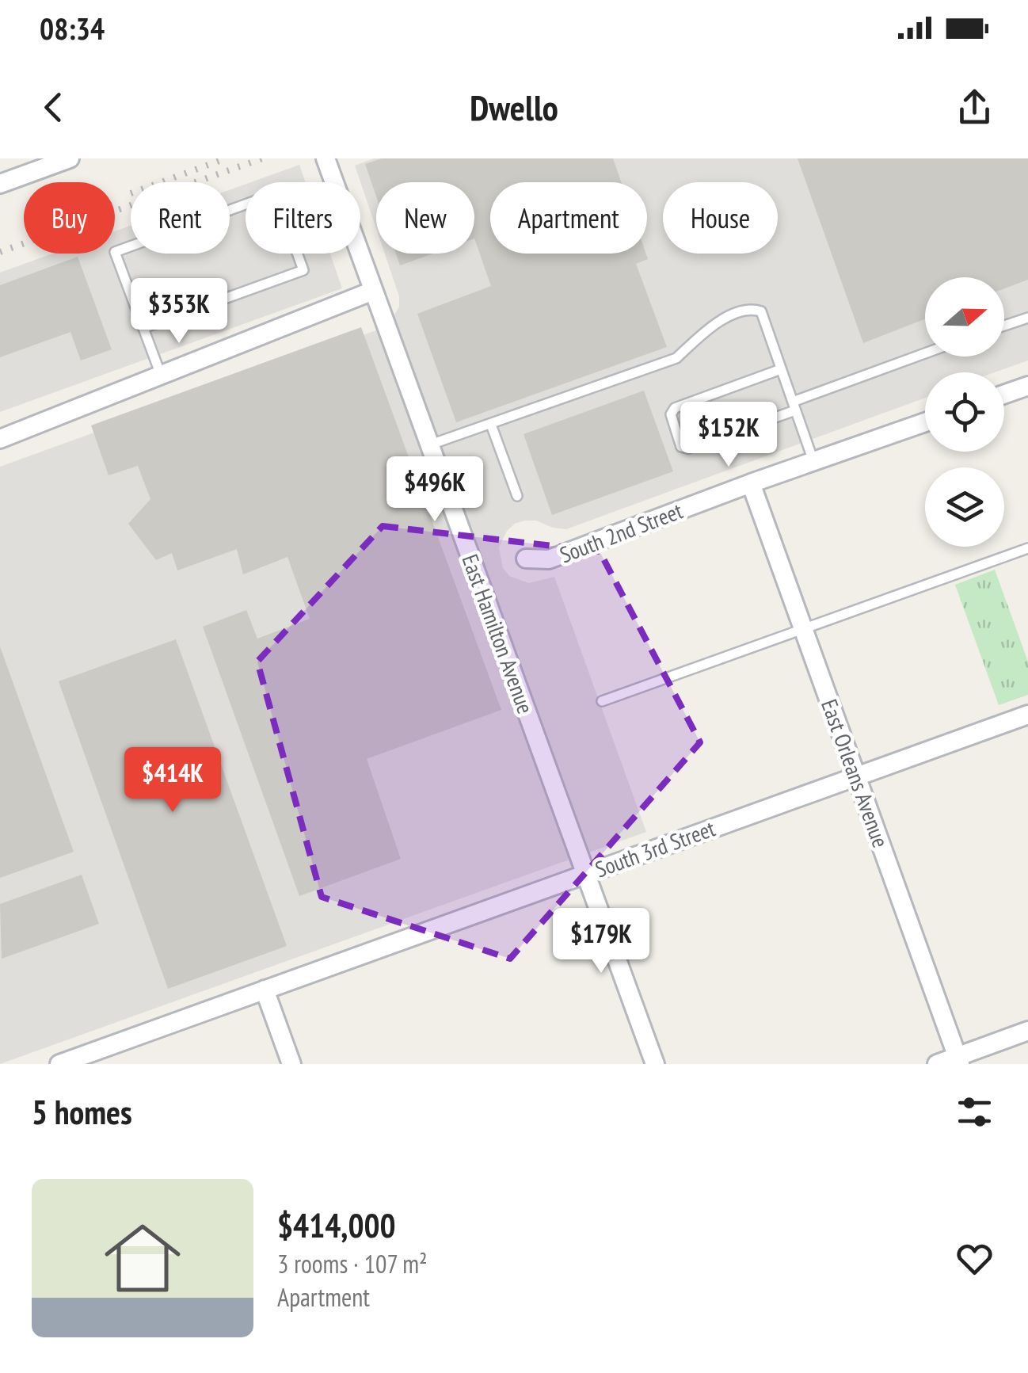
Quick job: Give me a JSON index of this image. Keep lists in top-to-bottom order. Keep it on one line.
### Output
{"streets":{"street":["South 2nd Street","East Hamilton Avenue","East Orleans Avenue","South 3rd Street"]},"crossings":[["South 2nd Street","East Orleans Avenue"],["East Hamilton Avenue","South 3rd Street"],["East Orleans Avenue","South 3rd Street"]],"north":"right","page":{"status":"08:34","header":"Dwello","chip":["Buy","Rent","Filters","New","Apartment","House"],"price":["$353K","$152K","$496K","$414K","$179K"],"heading":"5 homes","list":[{"name":"$414,000","note":"3 rooms · 107 m² · Apartment"}]}}
